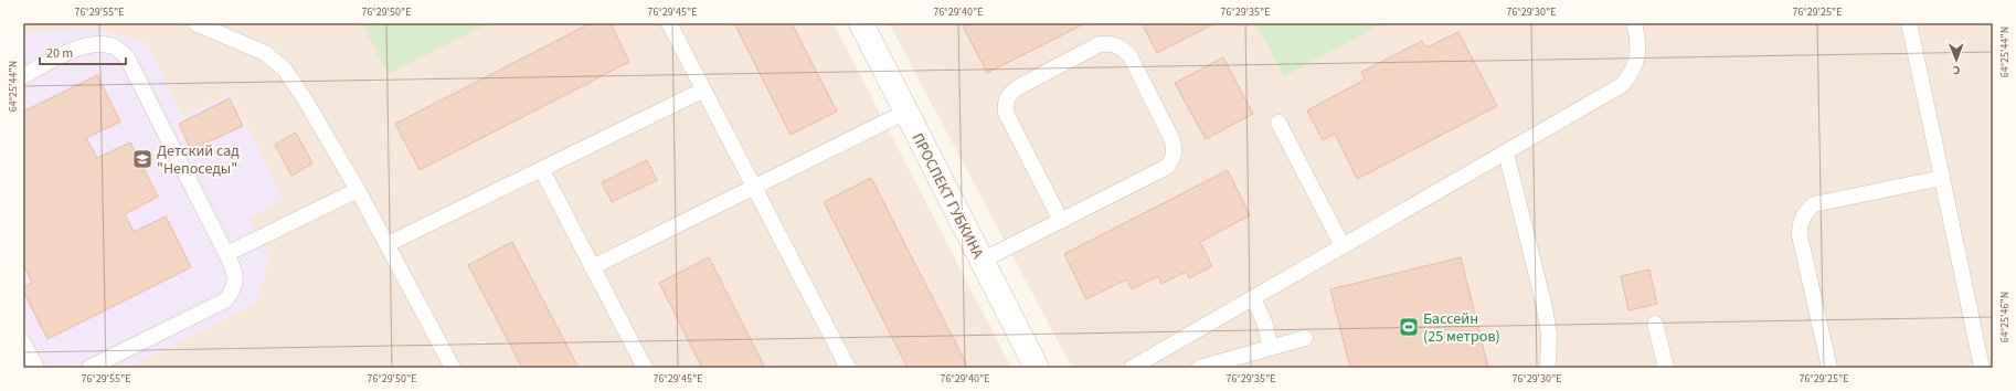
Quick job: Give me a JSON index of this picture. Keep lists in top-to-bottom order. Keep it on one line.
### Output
{"streets":{"street":["ПРОСПЕКТ ГУБКИНА"]},"places":{"school or university":["Детский сад \"Непоседы\""],"sports":["Бассейн (25 метров)"]},"scale_bar":"20 m","north":"bottom","coordinates":["76°29'55\"E","76°29'50\"E","76°29'45\"E","76°29'40\"E","76°29'35\"E","76°29'30\"E","76°29'25\"E","64°25'44\"N","64°25'46\"N"]}
